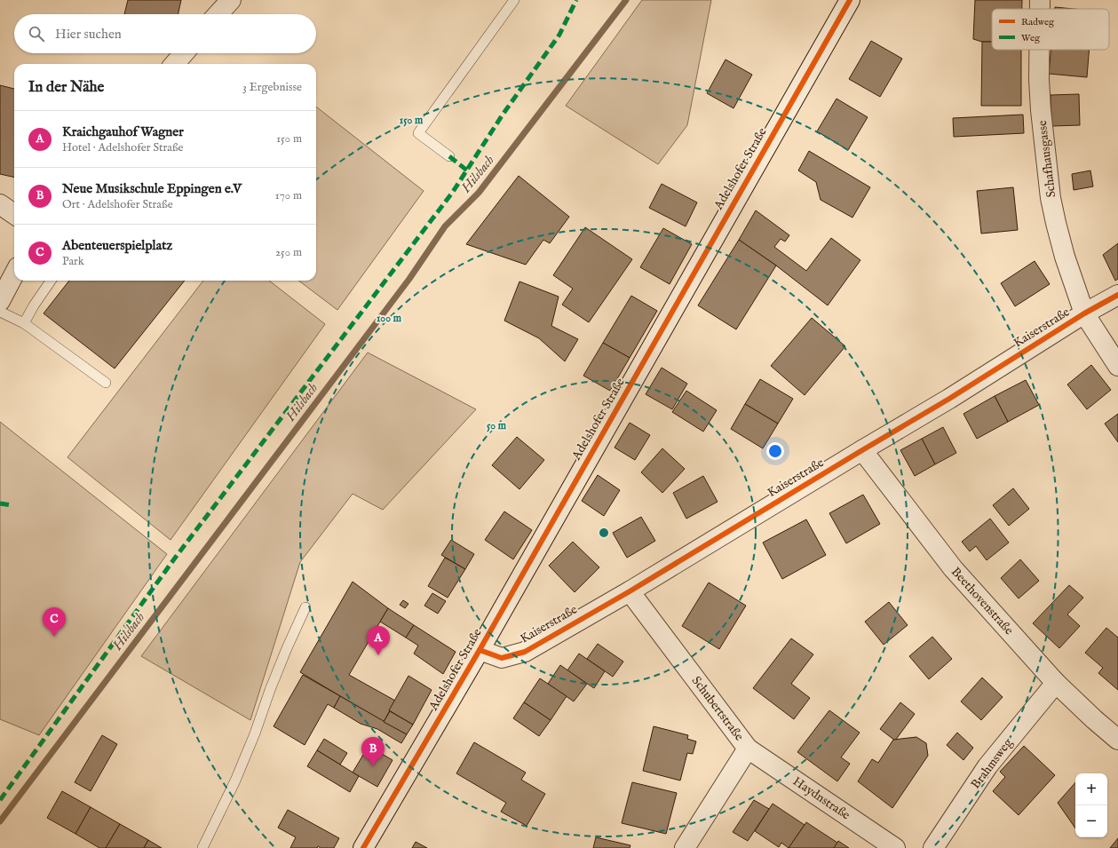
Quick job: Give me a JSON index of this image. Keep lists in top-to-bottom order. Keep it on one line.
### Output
{"streets":{"street":["Schafhausgasse","Adelshofer Straße","Kaiserstraße","Beethovenstraße","Schubertstraße","Brahmsweg","Haydnstraße"]},"crossings":[["Schafhausgasse","Kaiserstraße"],["Adelshofer Straße","Kaiserstraße"],["Kaiserstraße","Beethovenstraße"],["Kaiserstraße","Schubertstraße"],["Beethovenstraße","Brahmsweg"],["Schubertstraße","Haydnstraße"]],"water":["Hilsbach"],"legend":["Radweg","Weg"],"page":{"search":"Hier suchen","heading":["In der Nähe","3 Ergebnisse"],"list":[{"mark":"A","name":"Kraichgauhof Wagner","note":"Hotel · Adelshofer Straße","value":"150 m"},{"mark":"B","name":"Neue Musikschule Eppingen e.V","note":"Ort · Adelshofer Straße","value":"170 m"},{"mark":"C","name":"Abenteuerspielplatz","note":"Park","value":"250 m"}],"pins":["C","A","B"],"map_buttons":["+","−"]},"rings":["150 m","100 m","50 m"]}
